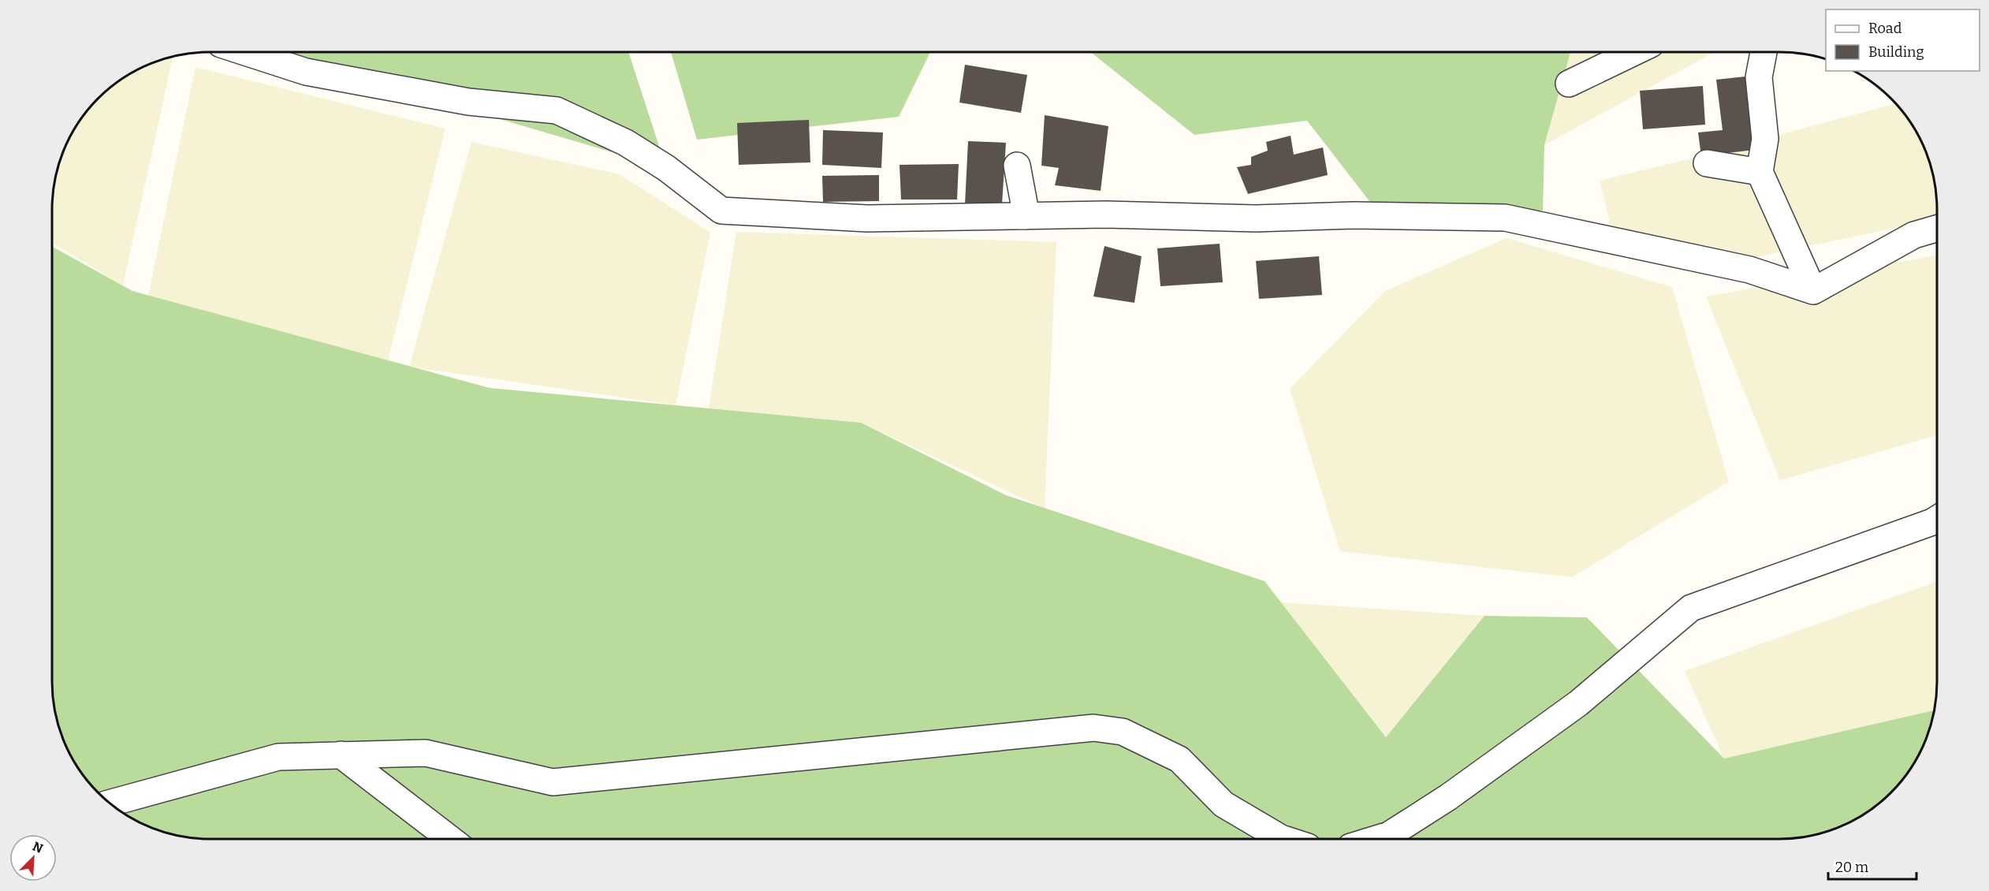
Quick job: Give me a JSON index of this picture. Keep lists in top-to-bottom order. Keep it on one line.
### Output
{"legend":["Road","Building"],"scale_bar":"20 m","north":"top right"}
